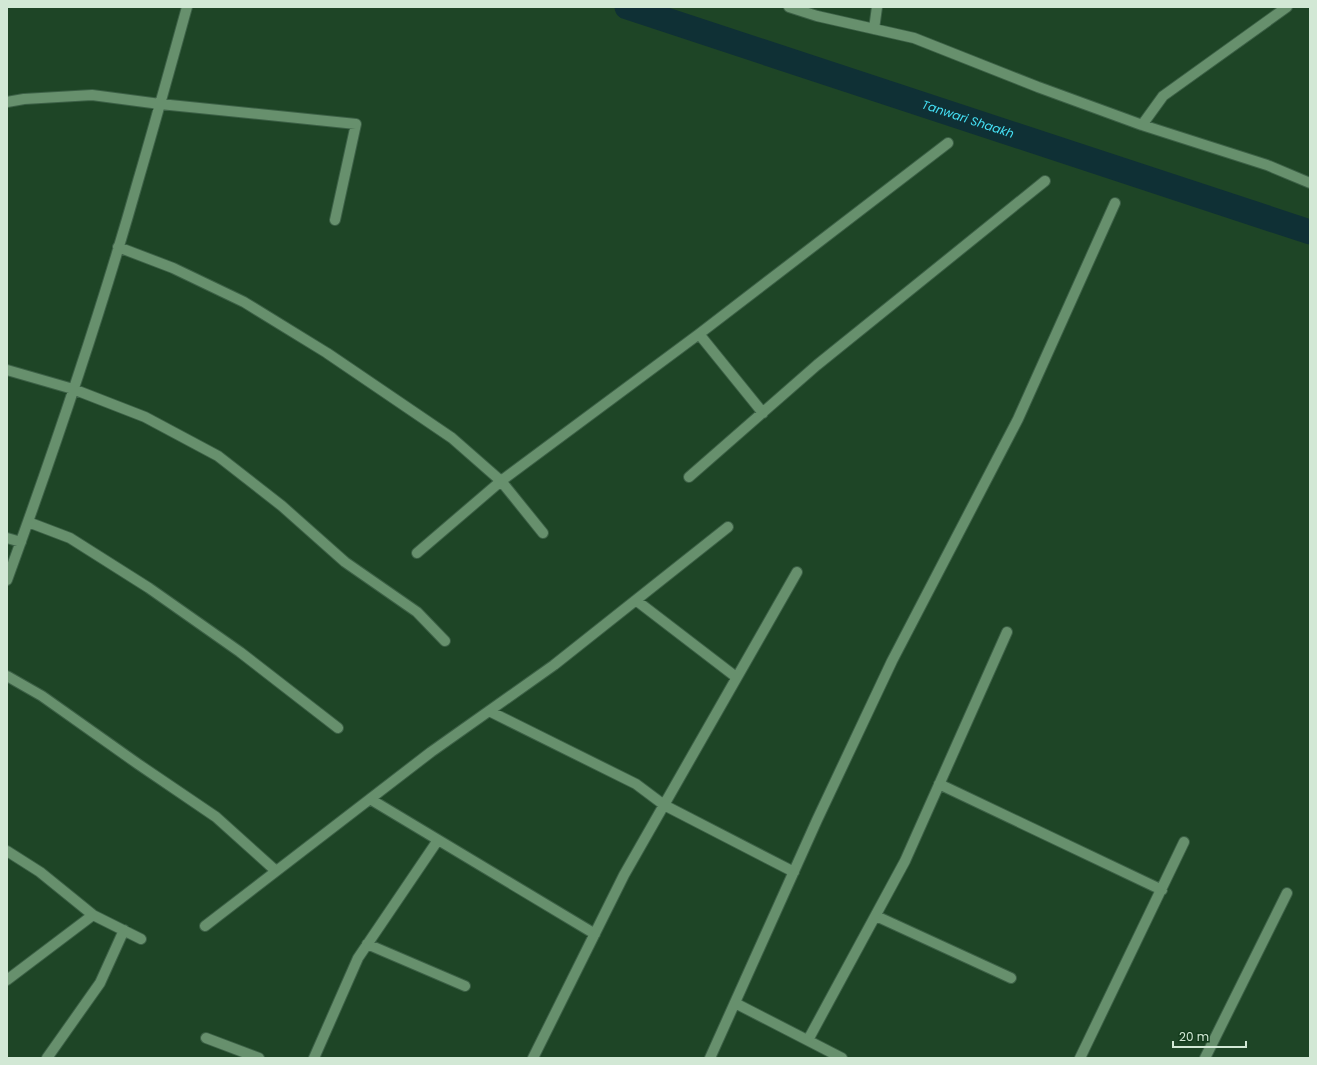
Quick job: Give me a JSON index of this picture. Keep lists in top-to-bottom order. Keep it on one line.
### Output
{"water":["Tanwari Shaakh"],"scale_bar":"20 m"}
